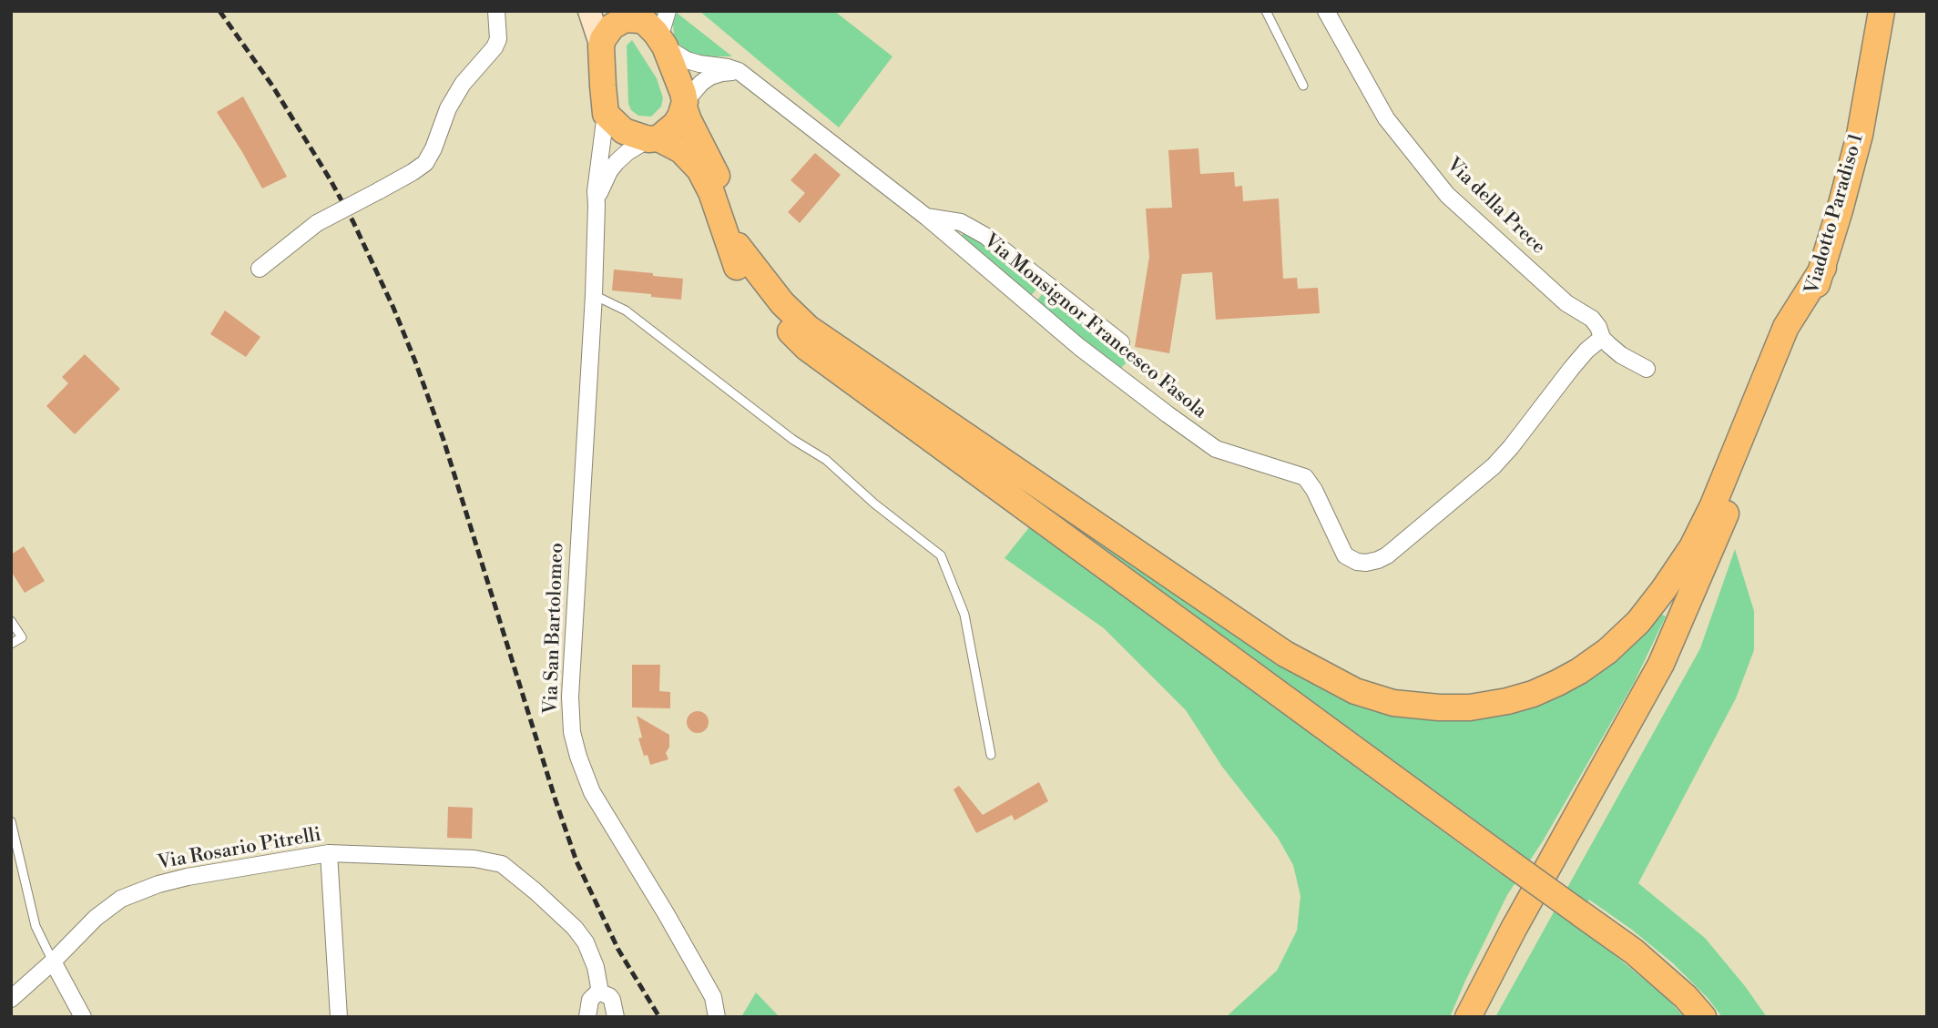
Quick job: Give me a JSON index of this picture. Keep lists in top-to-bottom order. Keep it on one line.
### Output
{"streets":{"main road":["Viadotto Paradiso 1"],"street":["Via della Prece","Via Monsignor Francesco Fasola","Via San Bartolomeo","Via Rosario Pitrelli"]},"crossings":[["Via della Prece","Via Monsignor Francesco Fasola"]]}
